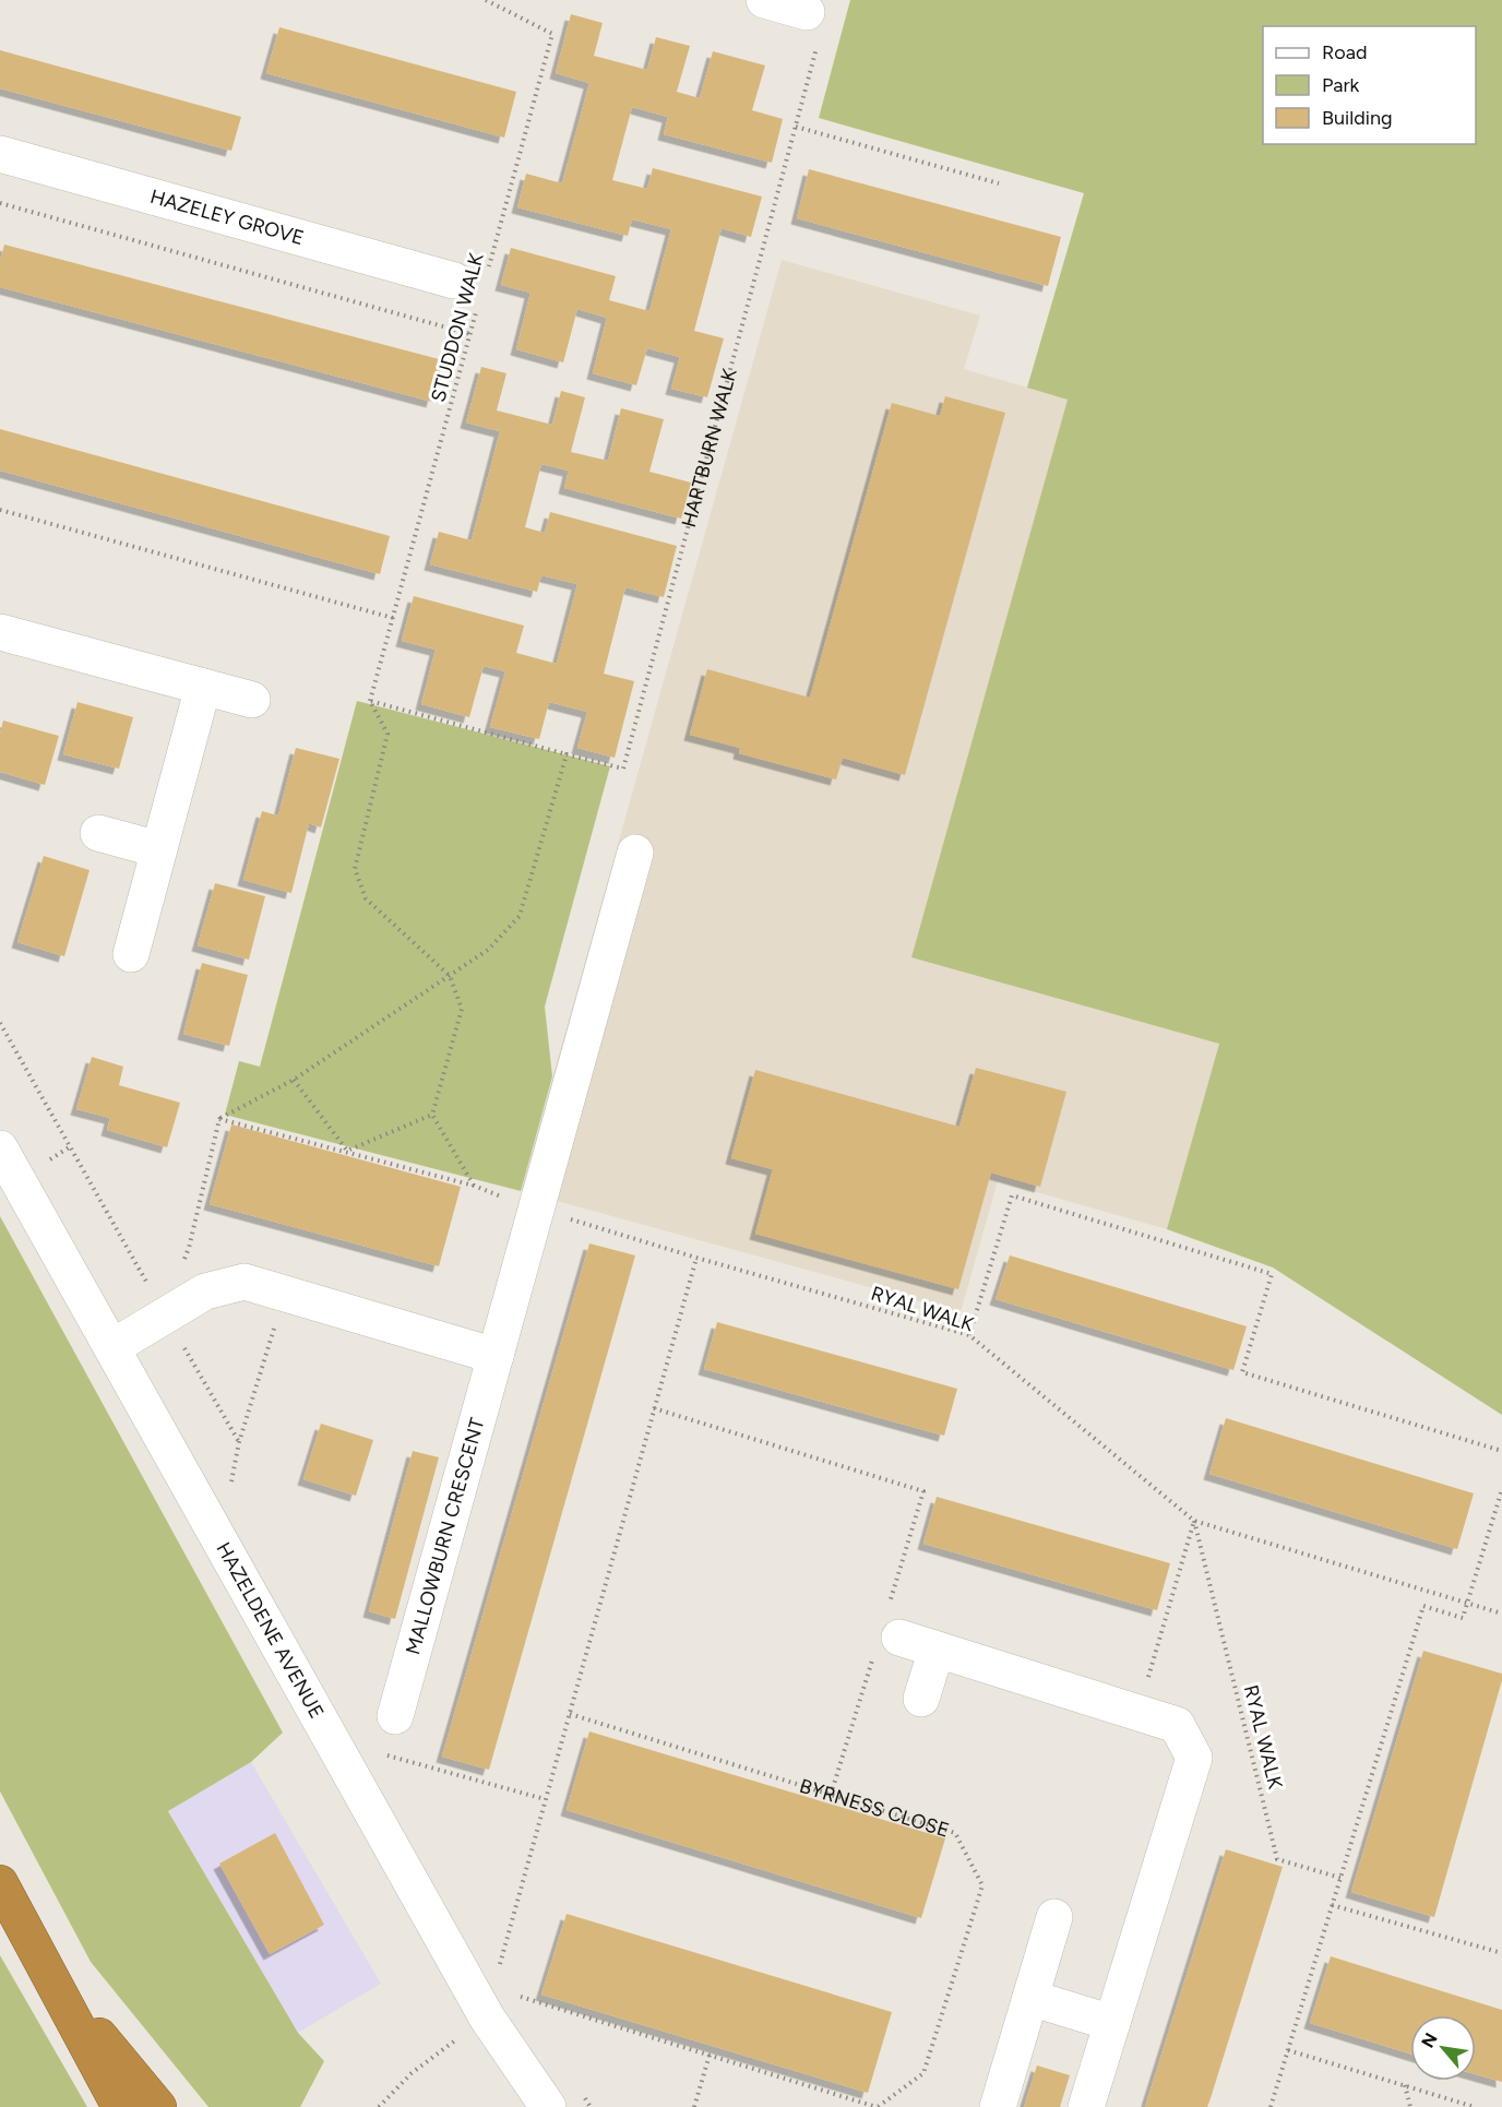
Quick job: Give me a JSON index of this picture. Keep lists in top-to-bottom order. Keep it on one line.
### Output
{"streets":{"street":["HAZELEY GROVE","MALLOWBURN CRESCENT","HAZELDENE AVENUE"],"path":["STUDDON WALK","HARTBURN WALK","RYAL WALK","BYRNESS CLOSE"]},"crossings":[["RYAL WALK","MALLOWBURN CRESCENT"],["HAZELDENE AVENUE","BYRNESS CLOSE"]],"legend":["Road","Park","Building"],"north":"top left"}
